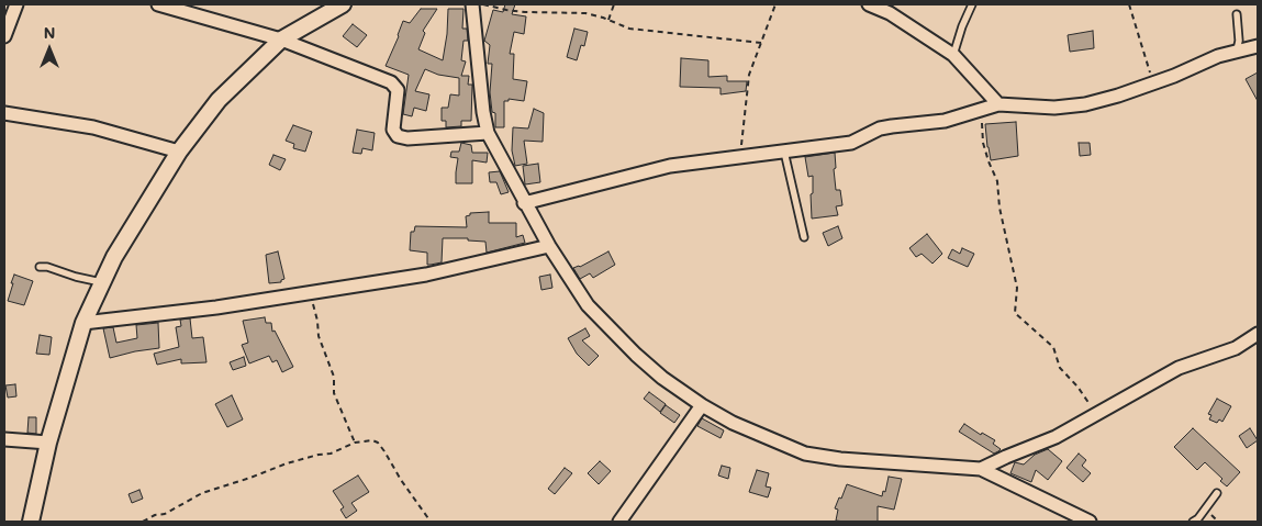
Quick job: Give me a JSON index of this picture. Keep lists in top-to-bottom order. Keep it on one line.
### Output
{"north":"top"}
